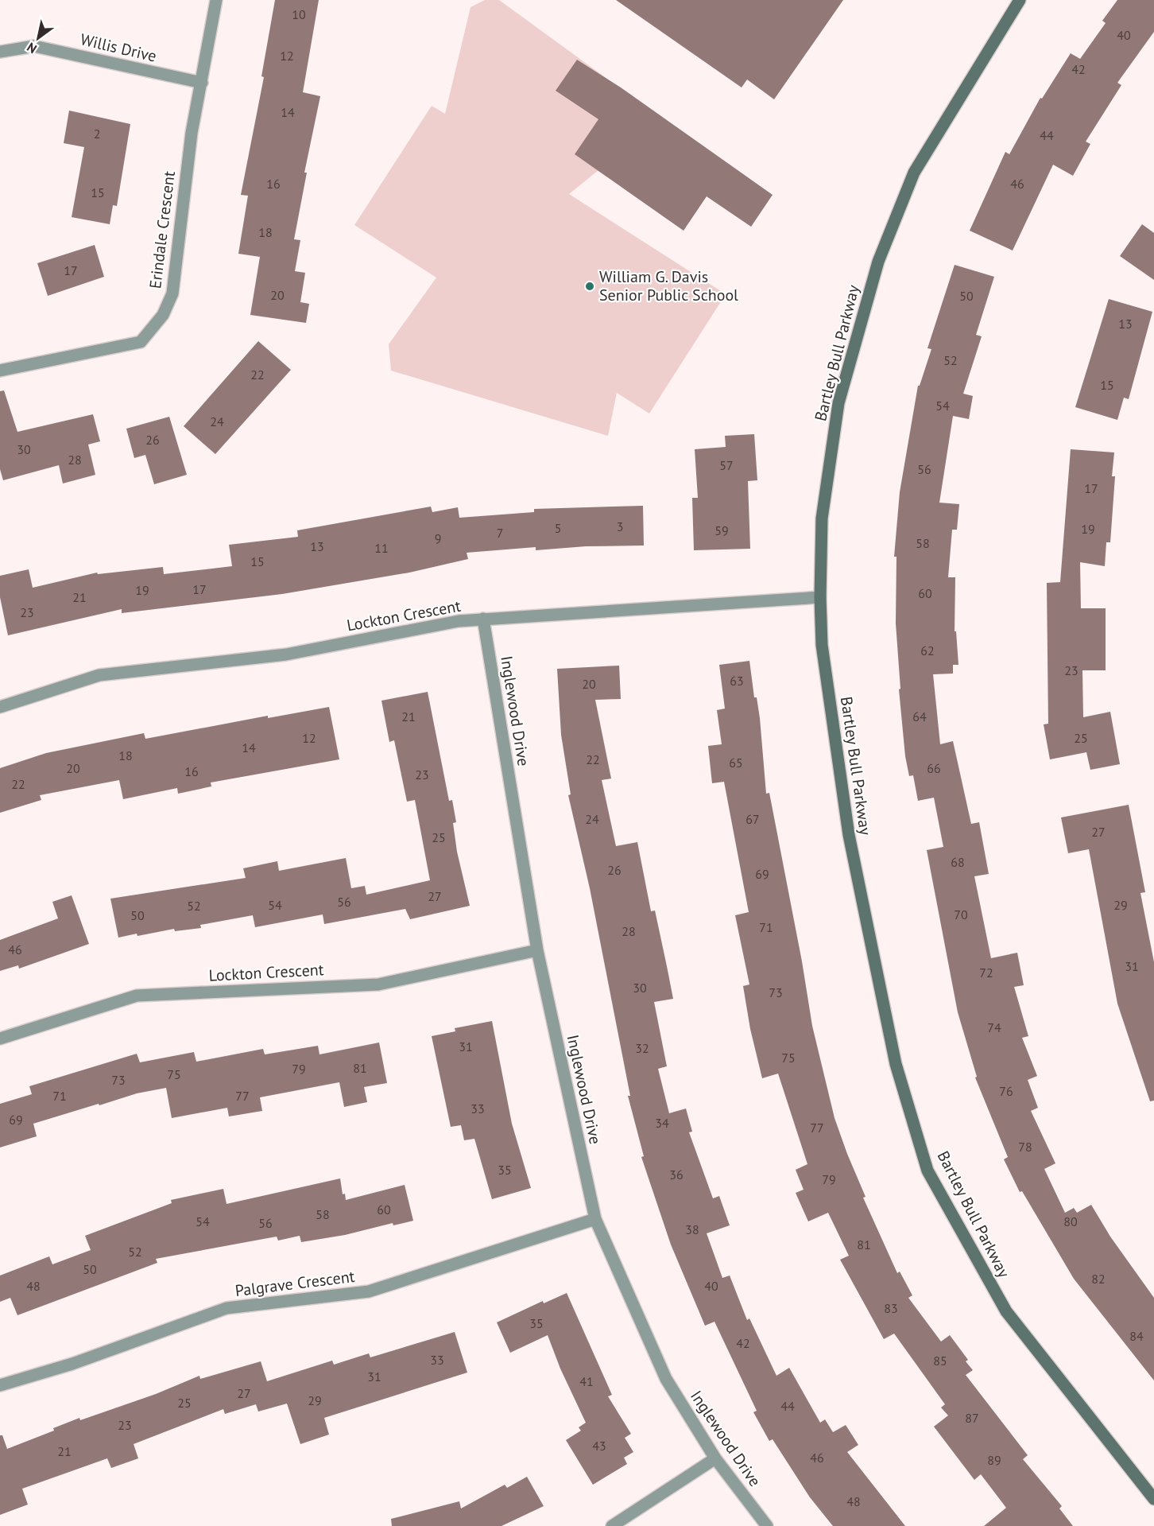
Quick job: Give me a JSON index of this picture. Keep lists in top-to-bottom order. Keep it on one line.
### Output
{"streets":{"street":["Willis Drive","Erindale Crescent","Bartley Bull Parkway","Lockton Crescent","Inglewood Drive","Palgrave Crescent"]},"crossings":[["Willis Drive","Erindale Crescent"],["Bartley Bull Parkway","Lockton Crescent"],["Lockton Crescent","Inglewood Drive"],["Inglewood Drive","Palgrave Crescent"]],"places":["William G. Davis Senior Public School"],"house_numbers":["10","40","12","42","14","2","44","16","46","15","18","17","20","50","13","52","22","15","54","24","26","30","28","57","56","17","3","5","19","59","7","9","58","13","11","15","17","19","60","21","23","62","23","63","20","21","64","12","25","14","18","22","65","20","66","16","23","22","24","67","27","25","68","26","69","27","56","54","29","52","70","50","71","28","46","31","72","30","73","74","31","32","75","81","79","75","73","76","71","77","33","69","34","77","78","35","36","79","60","58","54","80","56","38","81","52","50","82","48","40","83","35","84","42","33","85","31","41","27","29","25","44","87","23","43","21","46","89","48"],"north":"bottom left"}
